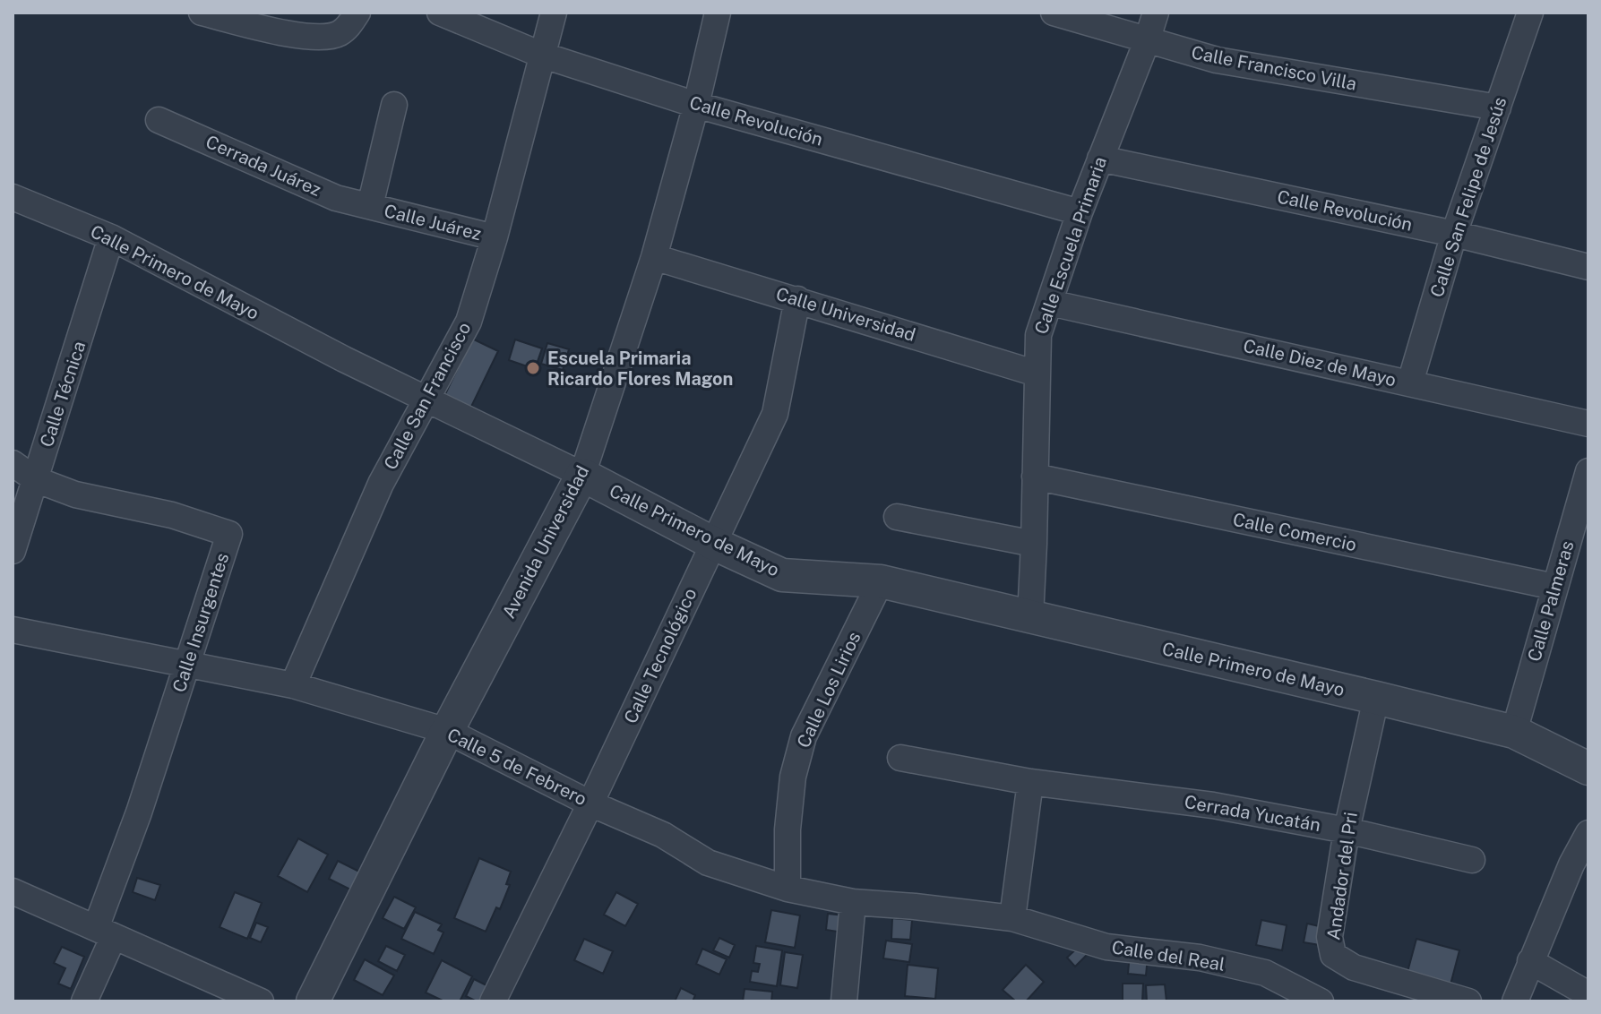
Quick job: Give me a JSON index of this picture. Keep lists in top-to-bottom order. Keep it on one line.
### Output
{"streets":{"street":["Calle Francisco Villa","Calle Revolución","Cerrada Juárez","Calle San Felipe de Jesús","Calle Juárez","Calle Escuela Primaria","Calle Primero de Mayo","Calle Universidad","Calle Diez de Mayo","Calle Técnica","Calle San Francisco","Calle Comercio","Avenida Universidad","Calle Palmeras","Calle Insurgentes","Calle Tecnológico","Calle Los Lirios","Calle 5 de Febrero","Cerrada Yucatán","Andador del Pri","Calle del Real"]},"crossings":[["Calle Francisco Villa","Calle San Felipe de Jesús"],["Calle Francisco Villa","Calle Escuela Primaria"],["Calle Revolución","Calle San Felipe de Jesús"],["Calle Revolución","Calle Escuela Primaria"],["Calle Revolución","Calle San Francisco"],["Calle Revolución","Avenida Universidad"],["Cerrada Juárez","Calle Juárez"],["Calle San Felipe de Jesús","Calle Diez de Mayo"],["Calle Juárez","Calle San Francisco"],["Calle Escuela Primaria","Calle Primero de Mayo"],["Calle Escuela Primaria","Calle Universidad"],["Calle Escuela Primaria","Calle Diez de Mayo"],["Calle Escuela Primaria","Calle Comercio"],["Calle Primero de Mayo","Calle Técnica"],["Calle Primero de Mayo","Calle San Francisco"],["Calle Primero de Mayo","Avenida Universidad"],["Calle Primero de Mayo","Calle Palmeras"],["Calle Primero de Mayo","Calle Tecnológico"],["Calle Primero de Mayo","Calle Los Lirios"],["Calle Primero de Mayo","Andador del Pri"],["Calle Universidad","Avenida Universidad"],["Calle Universidad","Calle Tecnológico"],["Calle Técnica","Calle Insurgentes"],["Calle San Francisco","Calle 5 de Febrero"],["Calle Comercio","Calle Palmeras"],["Avenida Universidad","Calle 5 de Febrero"],["Calle Insurgentes","Calle 5 de Febrero"],["Calle Tecnológico","Calle 5 de Febrero"],["Calle Los Lirios","Calle 5 de Febrero"],["Calle 5 de Febrero","Calle del Real"],["Cerrada Yucatán","Andador del Pri"]],"places":["Escuela Primaria Ricardo Flores Magon"]}
